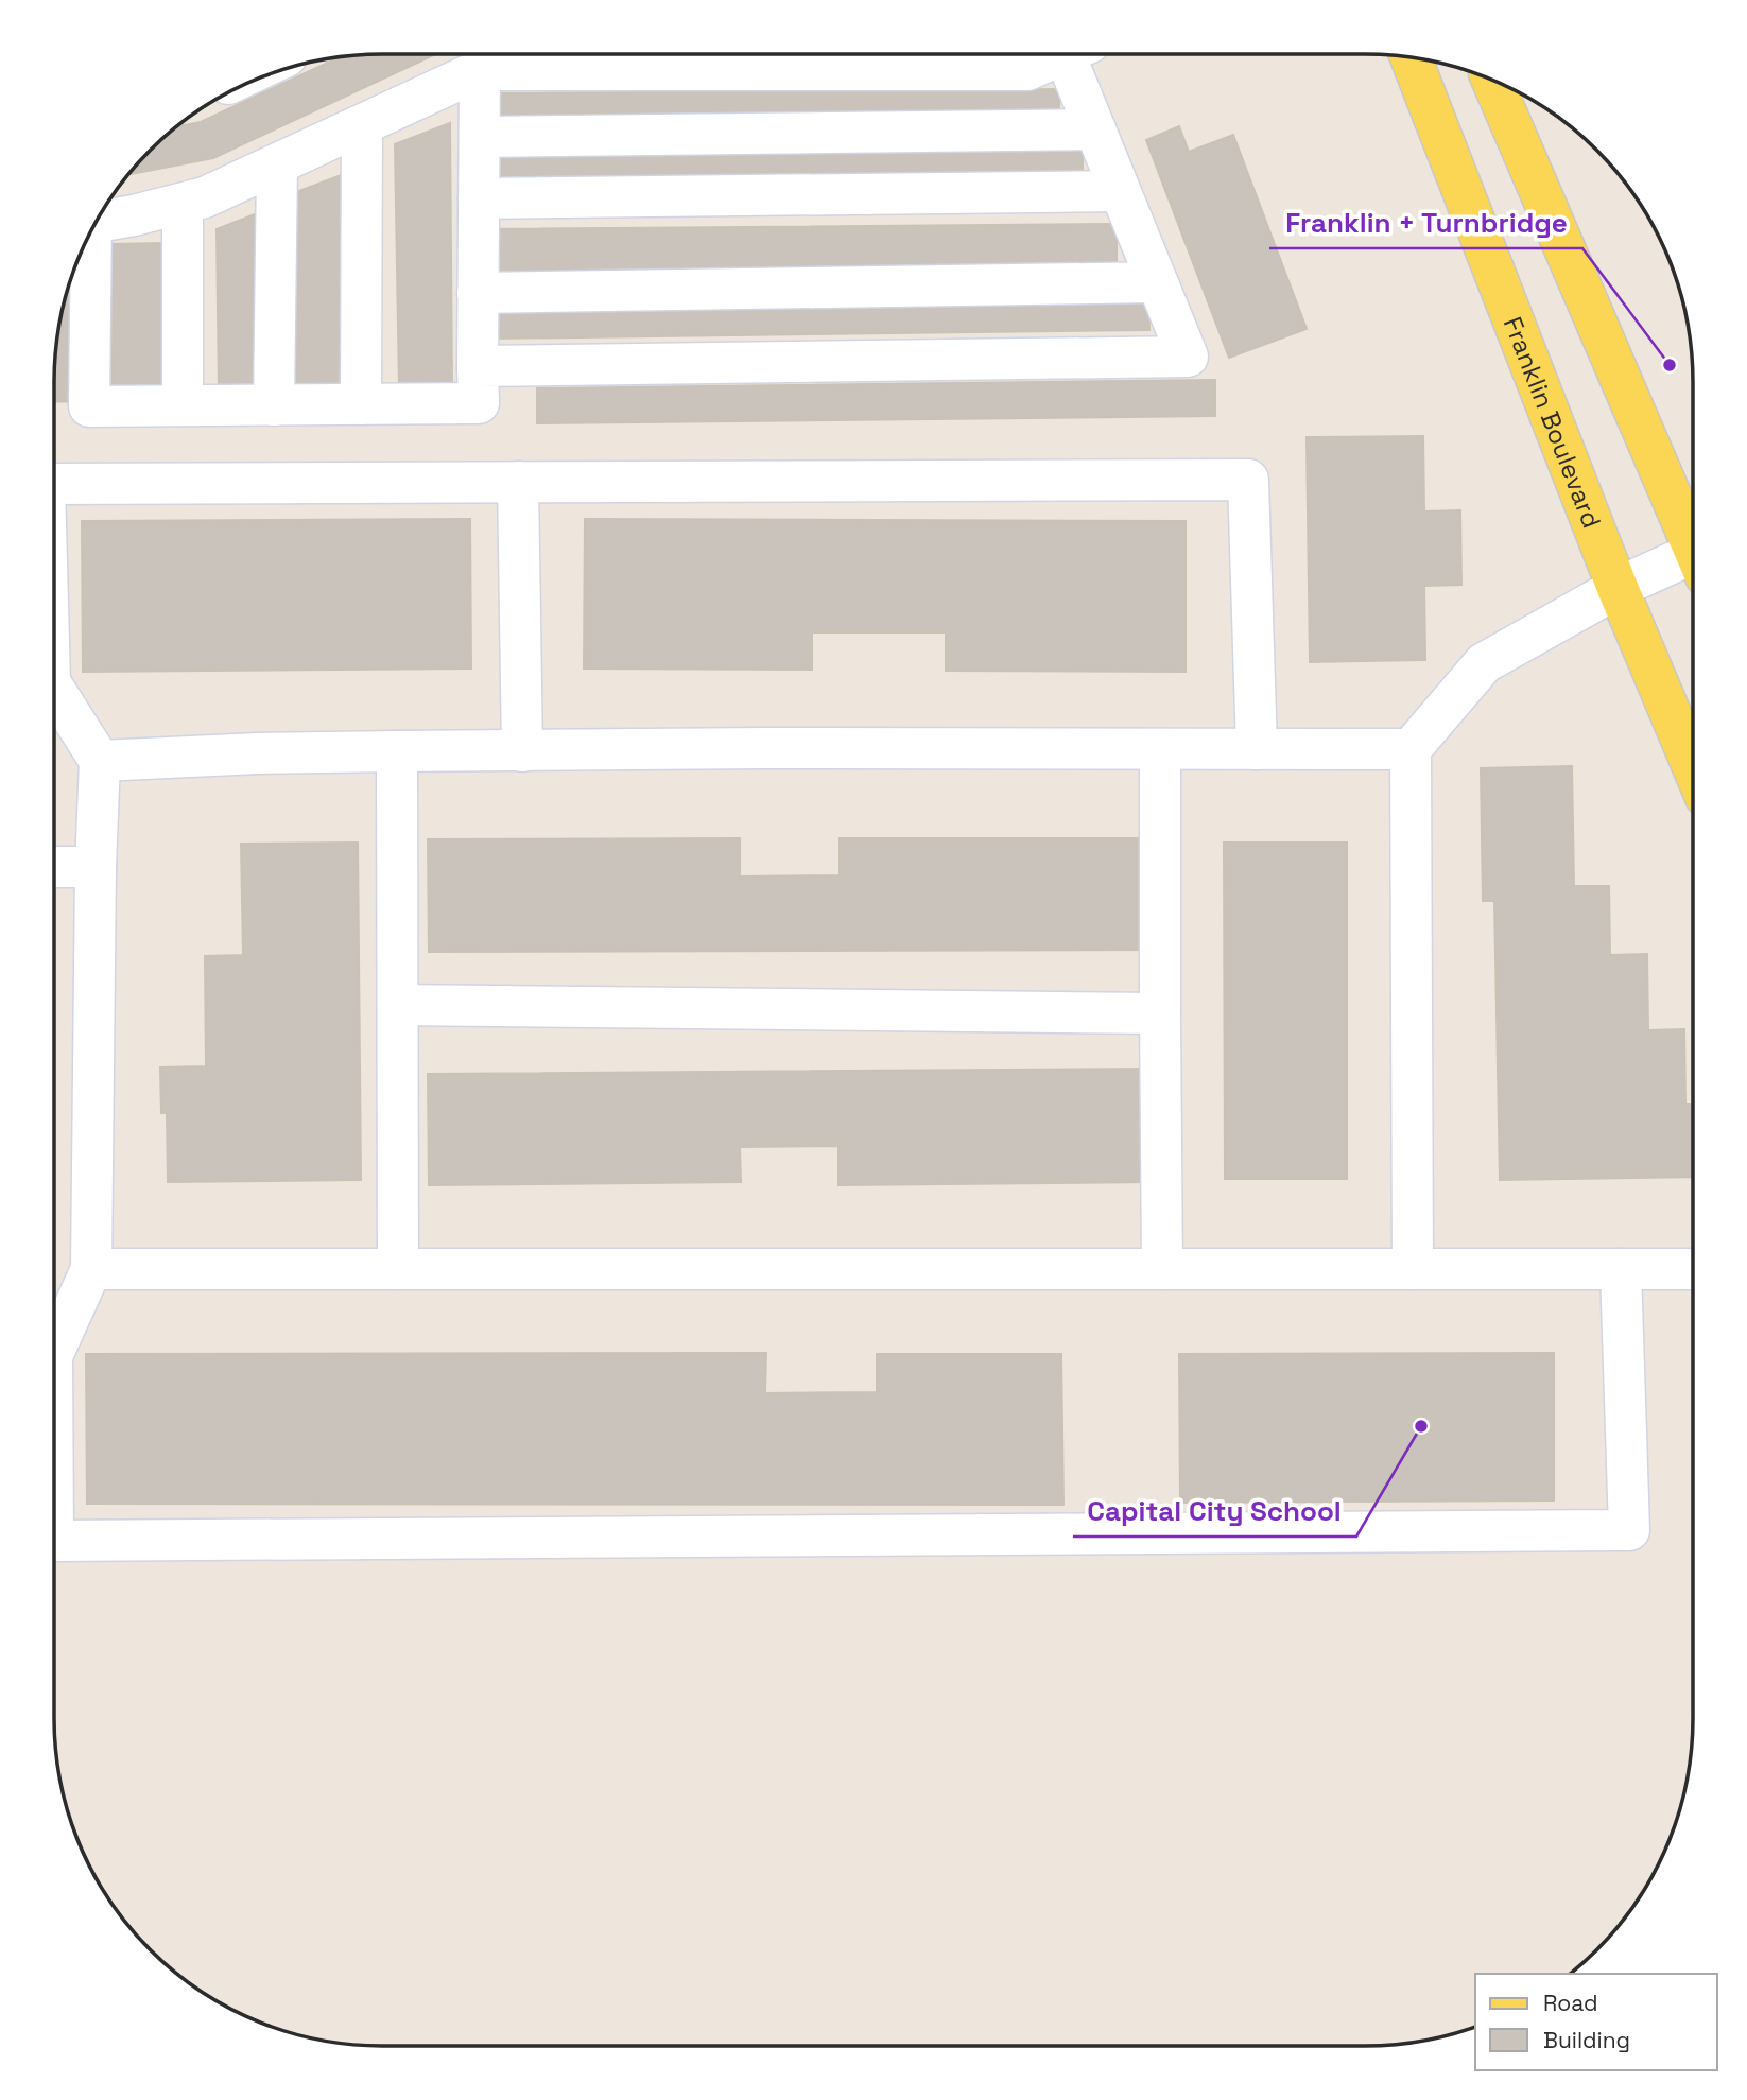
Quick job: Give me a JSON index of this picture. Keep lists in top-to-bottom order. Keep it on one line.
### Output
{"streets":{"main road":["Franklin Boulevard"]},"places":["Franklin + Turnbridge","Capital City School"],"legend":["Road","Building"]}
